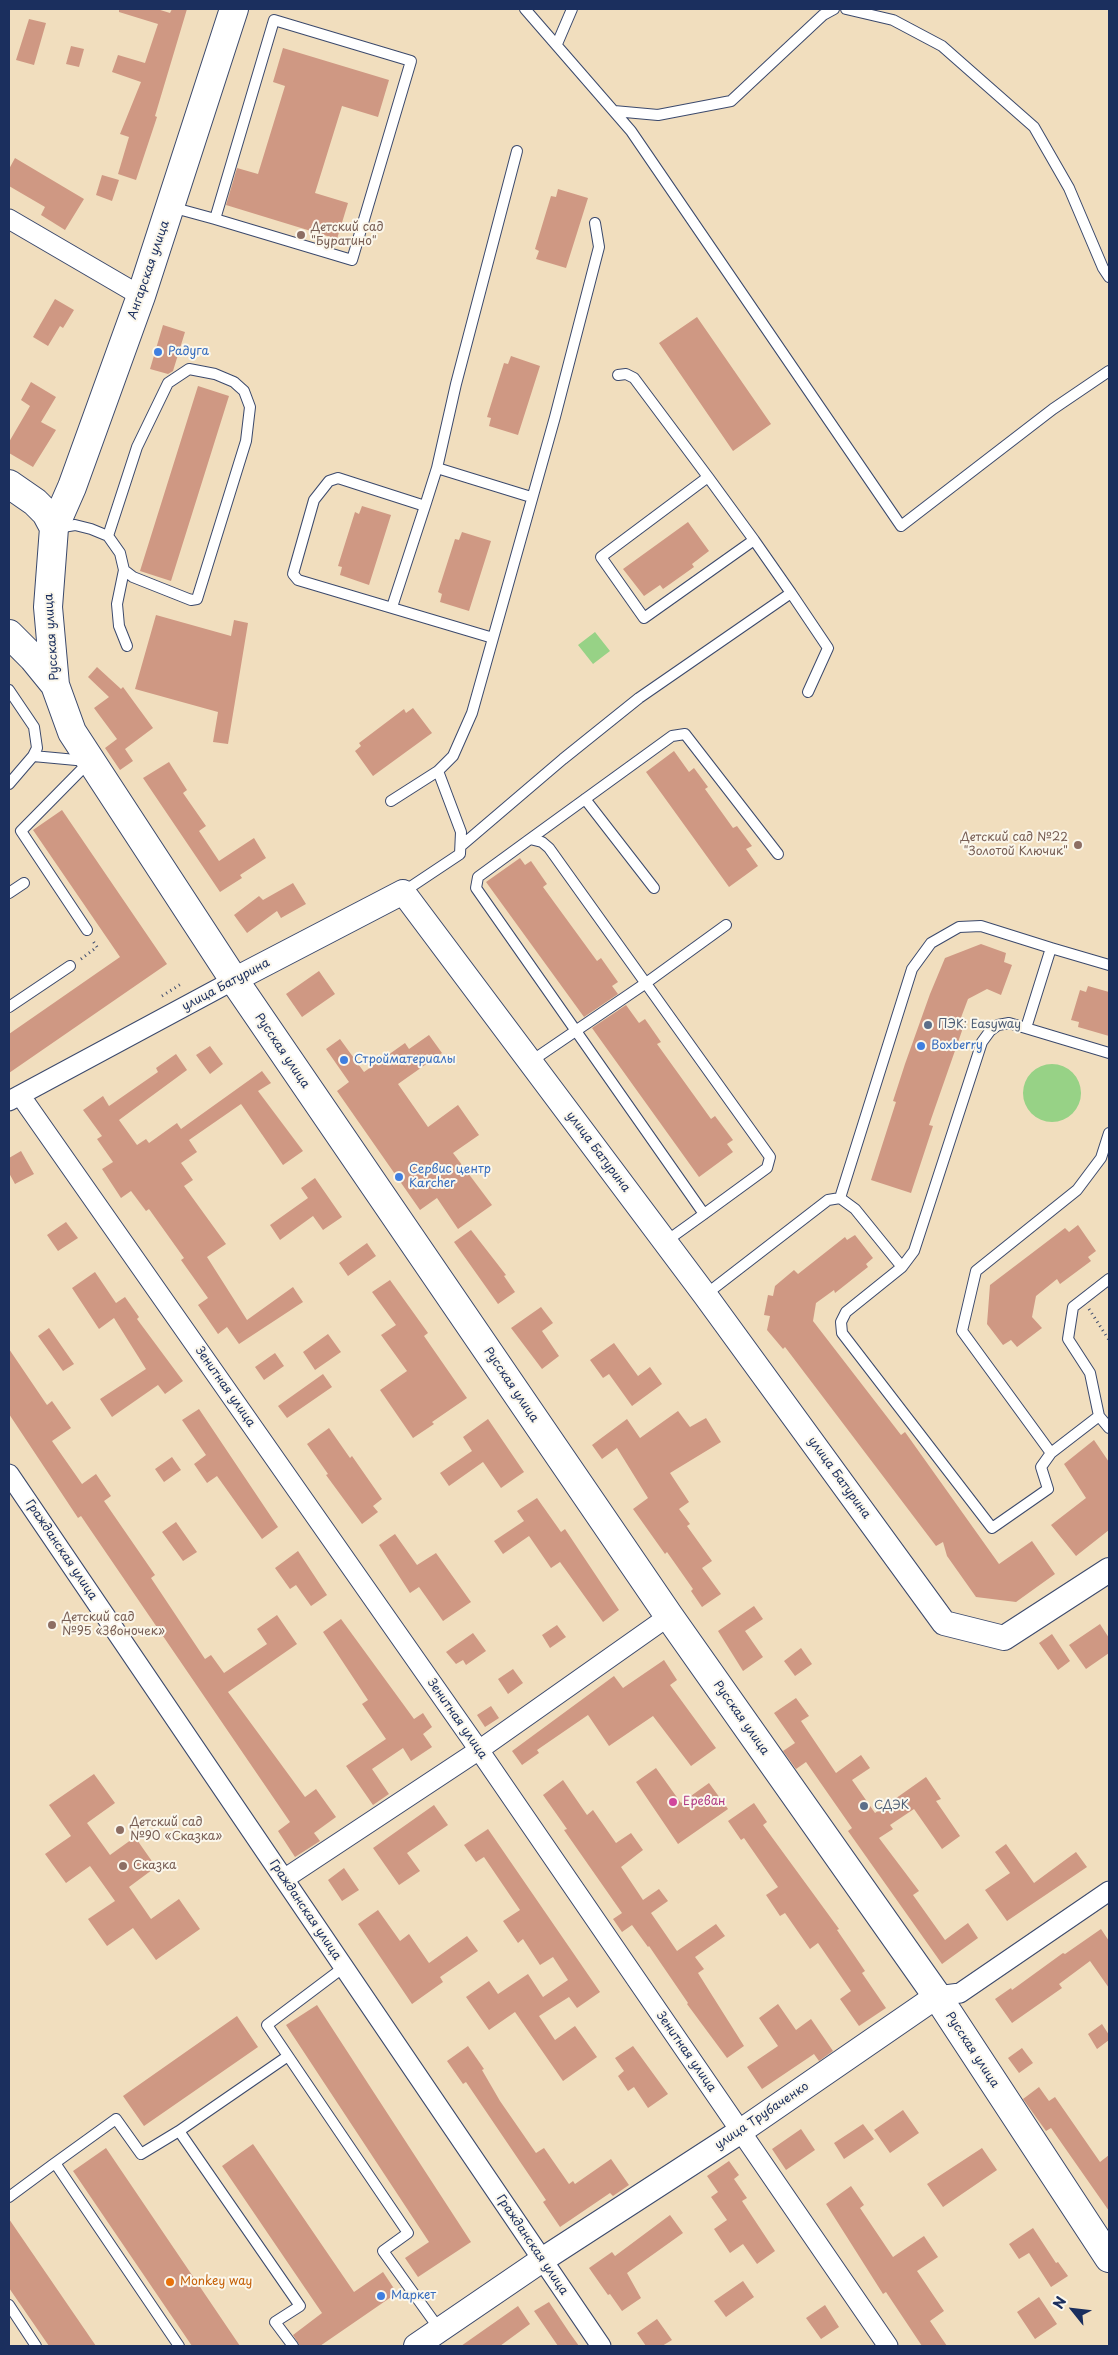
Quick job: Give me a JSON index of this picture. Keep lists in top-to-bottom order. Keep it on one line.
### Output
{"streets":{"main road":["Ангарская улица","Русская улица"],"street":["улица Батурина","Зенитная улица","Гражданская улица","улица Трубаченко"]},"crossings":[["Ангарская улица","Русская улица"],["Русская улица","улица Батурина"],["Русская улица","улица Трубаченко"],["улица Батурина","Зенитная улица"],["Зенитная улица","улица Трубаченко"],["Гражданская улица","улица Трубаченко"]],"places":["Детский сад \"Буратино\"","Радуга","Детский сад №22 \"Золотой Ключик\"","ПЭК: Easyway","Boxberry","Стройматериалы","Сервис центр Karcher","Детский сад №95 «Звоночек»","Ереван","СДЭК","Детский сад №90 «Сказка»","Сказка","Monkey way","Маркет"],"north":"top left"}
